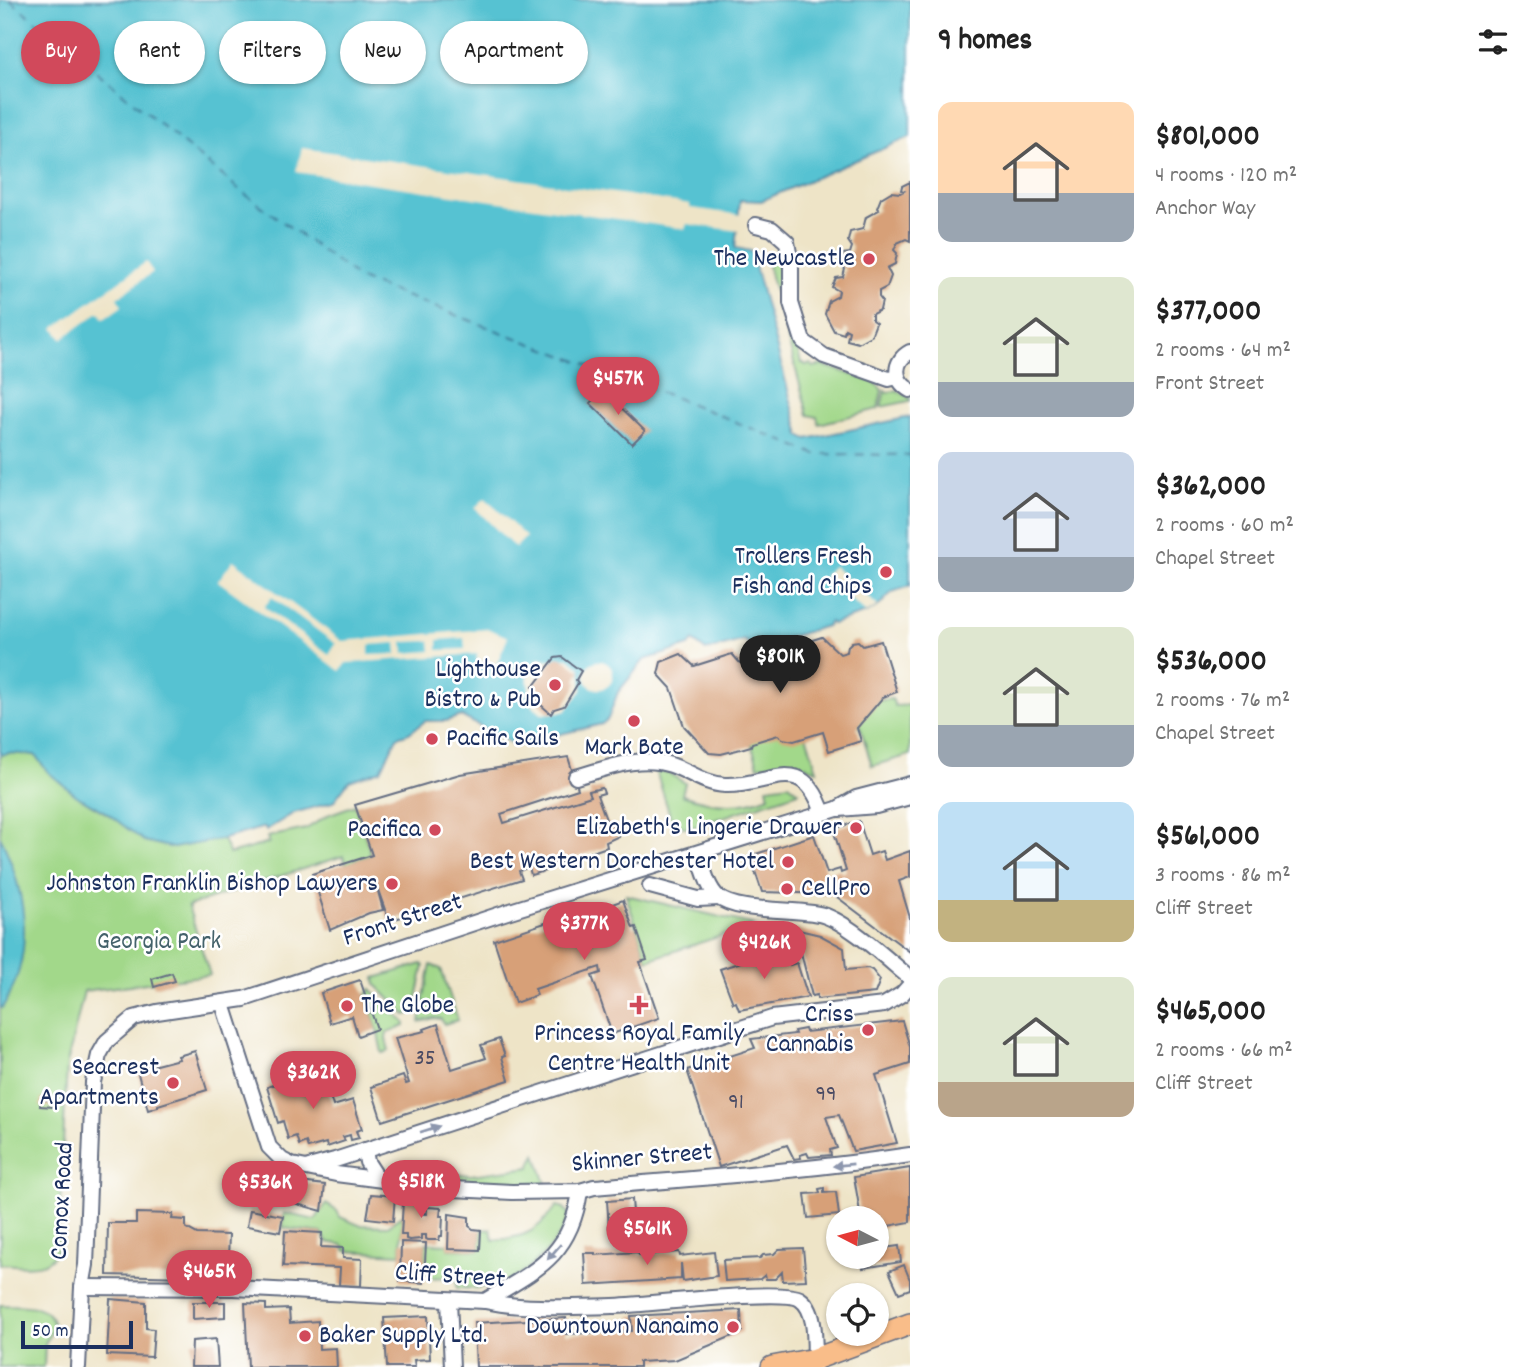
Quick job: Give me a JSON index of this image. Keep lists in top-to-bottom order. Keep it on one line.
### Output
{"streets":{"street":["Front Street","Skinner Street","Comox Road","Cliff Street"]},"crossings":[["Front Street","Skinner Street"],["Front Street","Comox Road"],["Comox Road","Cliff Street"]],"parks":["Georgia Park"],"places":{"other":["The Newcastle","Trollers Fresh Fish and Chips","Lighthouse Bistro & Pub","Mark Bate","Pacific Sails","Elizabeth's Lingerie Drawer","Pacifica","Best Western Dorchester Hotel","Johnston Franklin Bishop Lawyers","CellPro","The Globe","Criss Cannabis","Seacrest Apartments","Downtown Nanaimo","Baker Supply Ltd."],"health":["Princess Royal Family Centre Health Unit"]},"house_numbers":["35","99","91"],"scale_bar":"50 m","north":"left","page":{"heading":"9 homes","chip":["Buy","Rent","Filters","New","Apartment"],"list":[{"name":"$801,000","note":"4 rooms · 120 m² · Anchor Way"},{"name":"$377,000","note":"2 rooms · 64 m² · Front Street"},{"name":"$362,000","note":"2 rooms · 60 m² · Chapel Street"},{"name":"$536,000","note":"2 rooms · 76 m² · Chapel Street"},{"name":"$561,000","note":"3 rooms · 86 m² · Cliff Street"},{"name":"$465,000","note":"2 rooms · 66 m² · Cliff Street"}],"price":["$457K","$801K","$377K","$426K","$362K","$518K","$536K","$561K","$465K"],"scale":"50 m"}}
